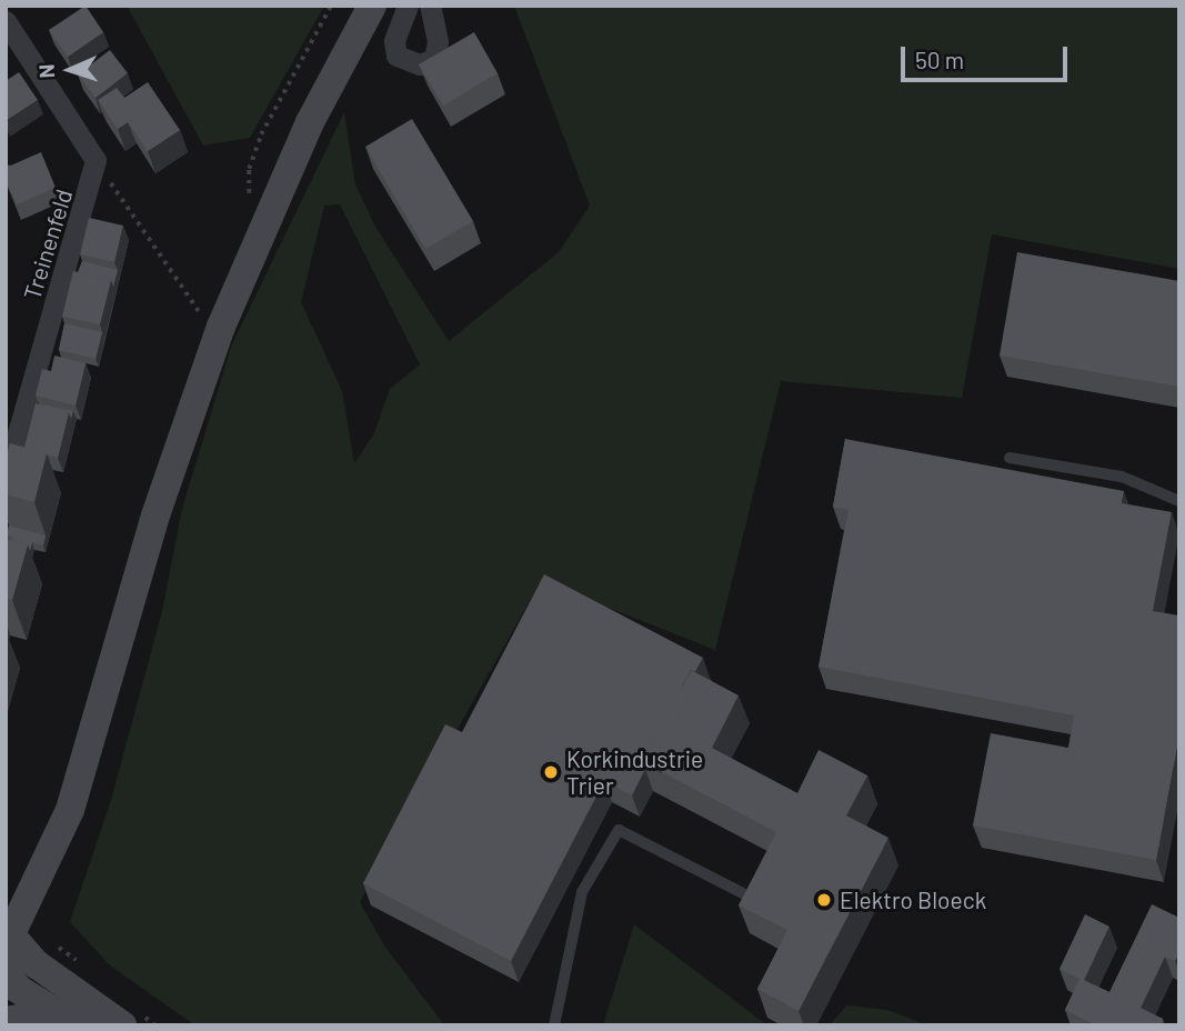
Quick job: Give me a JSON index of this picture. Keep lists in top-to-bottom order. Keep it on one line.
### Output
{"streets":{"street":["Treinenfeld"]},"places":["Korkindustrie Trier","Elektro Bloeck"],"scale_bar":"50 m","north":"left"}
